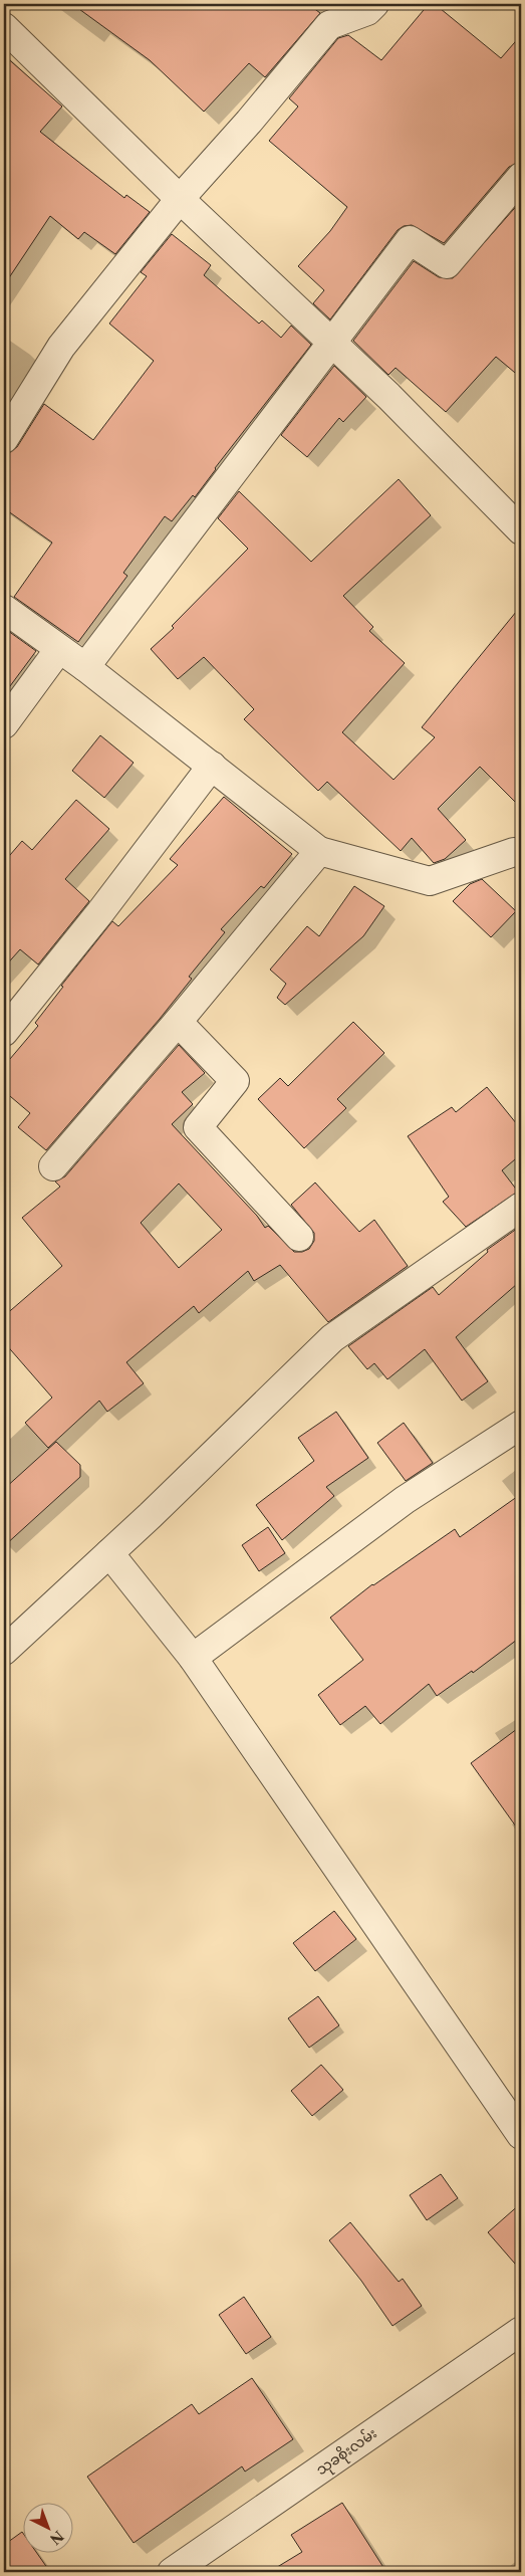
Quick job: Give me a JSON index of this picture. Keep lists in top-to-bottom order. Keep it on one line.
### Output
{"streets":{"street":["သုခစိုးလမ်း"]},"north":"bottom right"}
